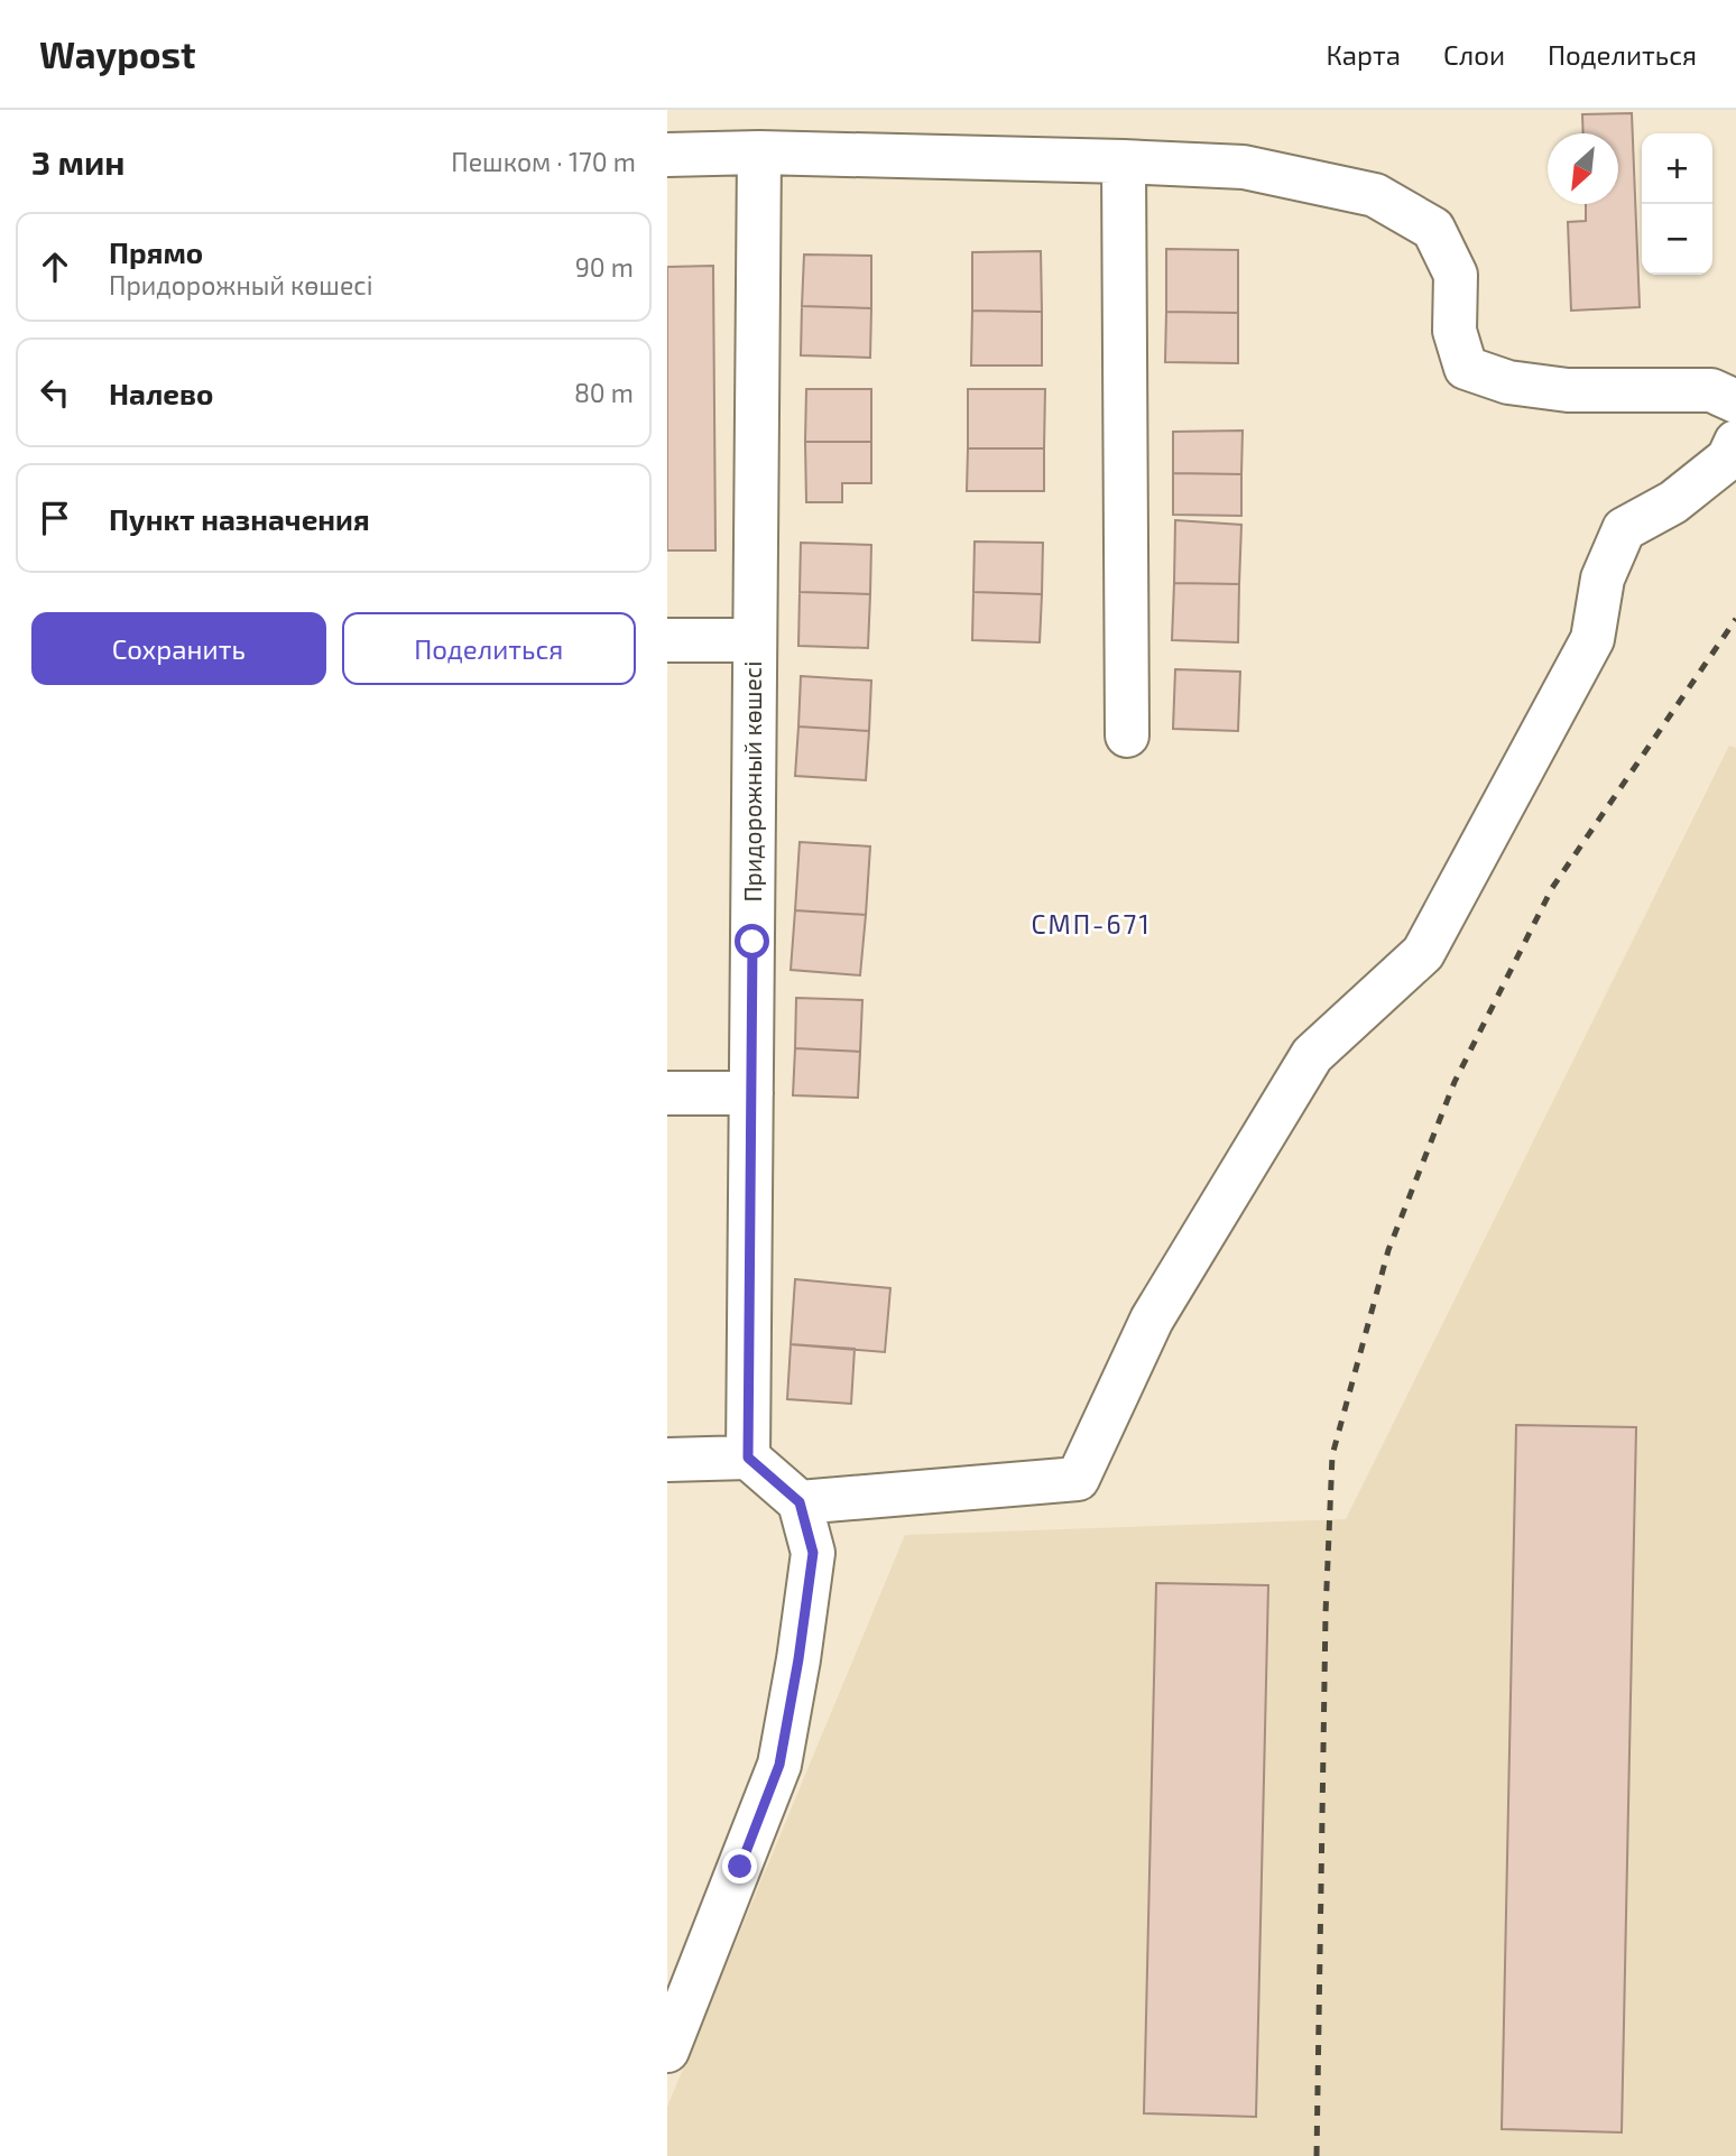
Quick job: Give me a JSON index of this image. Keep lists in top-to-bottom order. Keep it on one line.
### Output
{"streets":{"street":["Придорожный көшесі"]},"districts":["СМП-671"],"north":"bottom left","page":{"header":"Waypost","nav":["Карта","Слои","Поделиться"],"heading":["3 мин","Пешком · 170 m"],"map_buttons":["+","−"],"list":[["Прямо","Придорожный көшесі","90 m"],["Налево","80 m"],"Пункт назначения"],"buttons":["Сохранить","Поделиться"]}}
